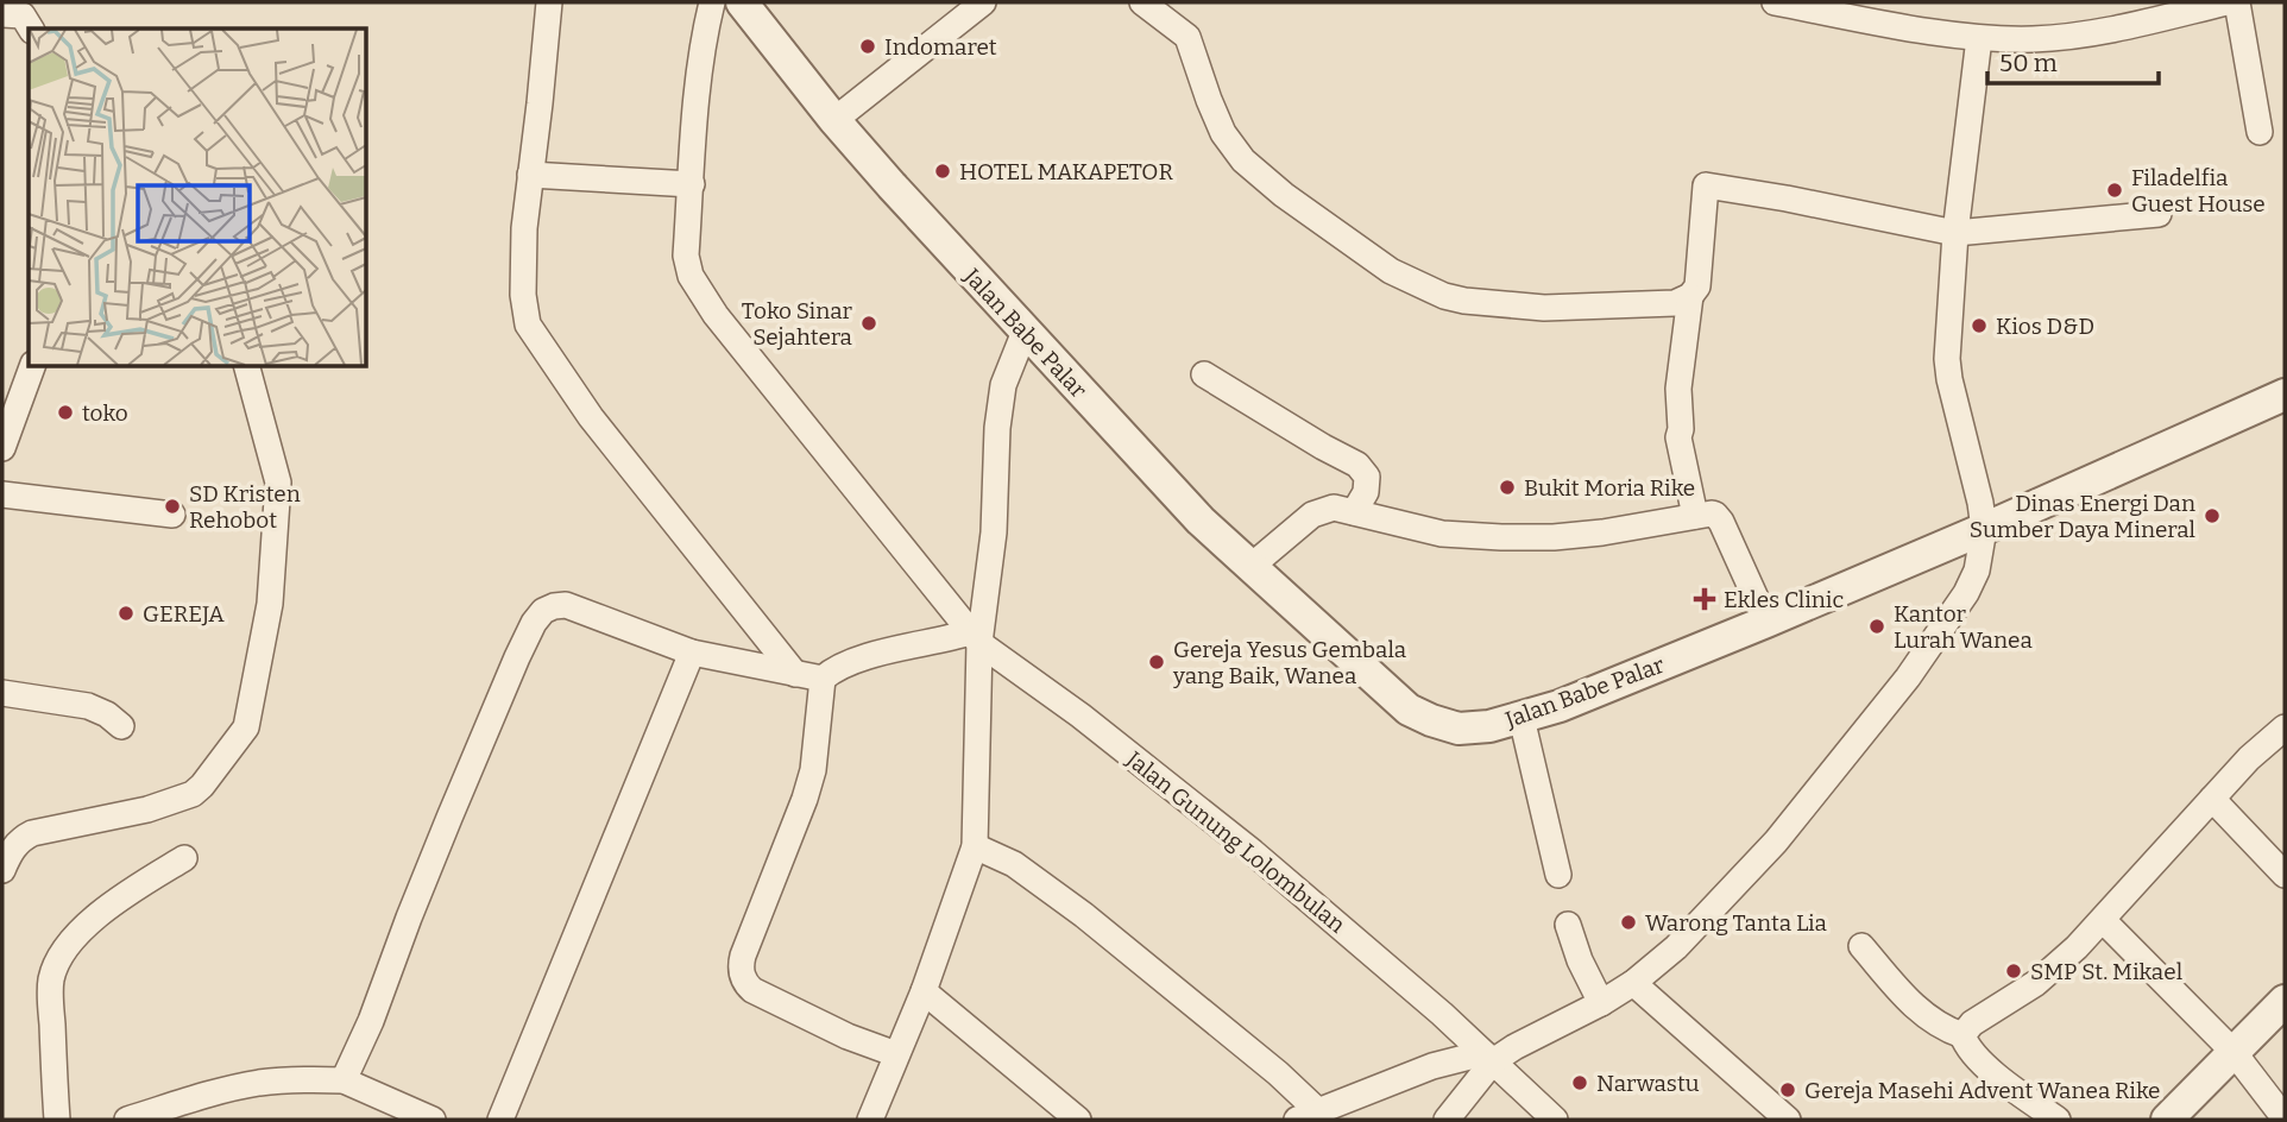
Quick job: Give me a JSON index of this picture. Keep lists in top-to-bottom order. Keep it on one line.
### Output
{"streets":{"street":["Jalan Babe Palar","Jalan Gunung Lolombulan"]},"places":{"other":["Indomaret","HOTEL MAKAPETOR","Filadelfia Guest House","Toko Sinar Sejahtera","Kios D&D","toko","Bukit Moria Rike","SD Kristen Rehobot","Dinas Energi Dan Sumber Daya Mineral","GEREJA","Kantor Lurah Wanea","Gereja Yesus Gembala yang Baik, Wanea","Warong Tanta Lia","SMP St. Mikael","Narwastu","Gereja Masehi Advent Wanea Rike"],"health":["Ekles Clinic"]},"scale_bar":"50 m"}
